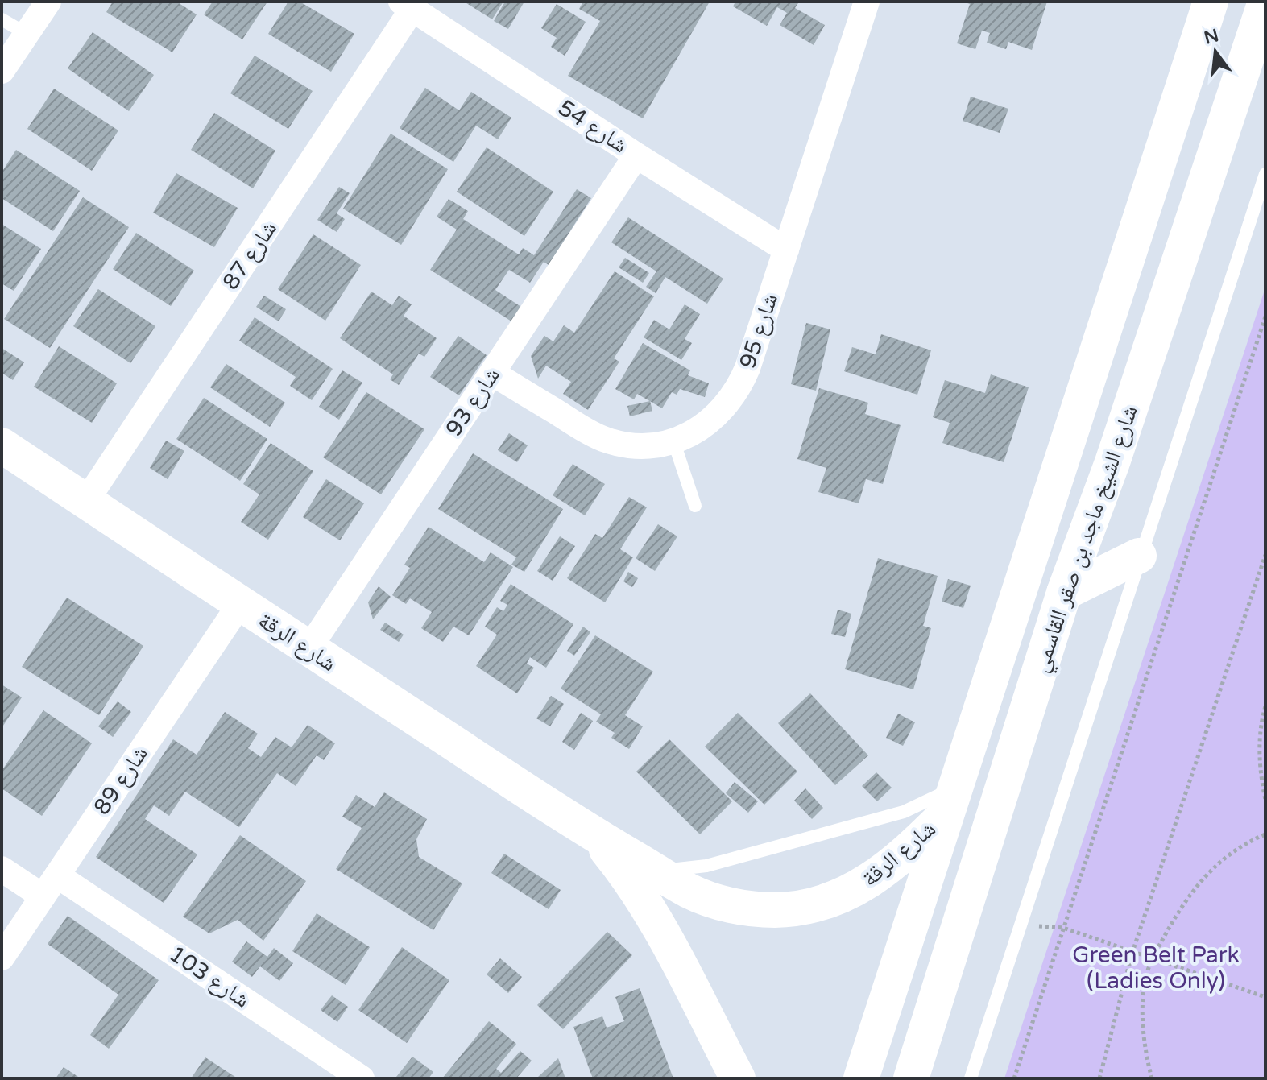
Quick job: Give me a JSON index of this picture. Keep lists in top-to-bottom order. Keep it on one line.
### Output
{"streets":{"main road":["شارع الشيخ ماجد بن صقر القاسمي","شارع الرقة"],"street":["شارع 54","شارع 87","شارع 95","شارع 93","شارع 89","شارع 103"]},"crossings":[["شارع 54","شارع 87"],["شارع 54","شارع 95"],["شارع 54","شارع 93"],["شارع 87","شارع الرقة"],["شارع 95","شارع 93"],["شارع 93","شارع الرقة"],["شارع الشيخ ماجد بن صقر القاسمي","شارع الرقة"],["شارع الرقة","شارع 89"],["شارع 89","شارع 103"]],"parks":["Green Belt Park (Ladies Only)"],"north":"top"}
